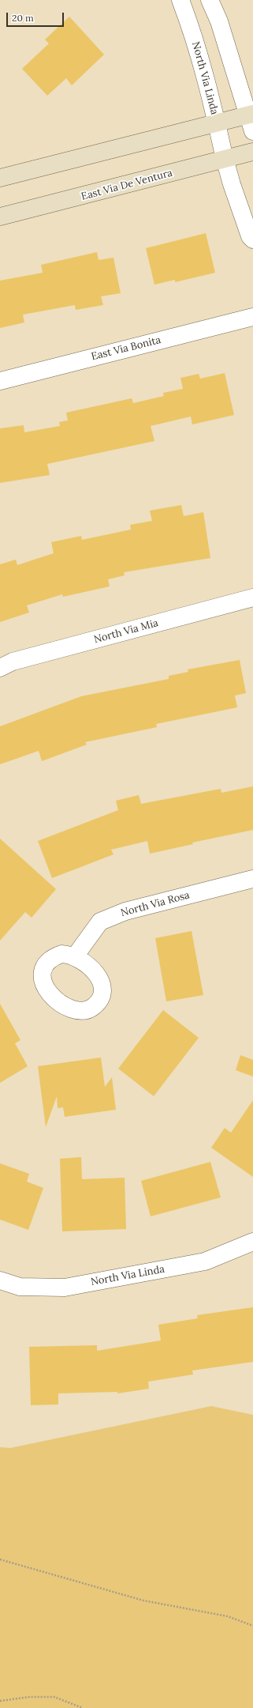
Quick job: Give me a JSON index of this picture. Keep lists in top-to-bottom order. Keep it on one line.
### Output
{"streets":{"main road":["East Via De Ventura"],"street":["North Via Linda","East Via Bonita","North Via Mia","North Via Rosa"]},"crossings":[["North Via Linda","East Via De Ventura"]],"scale_bar":"20 m"}
